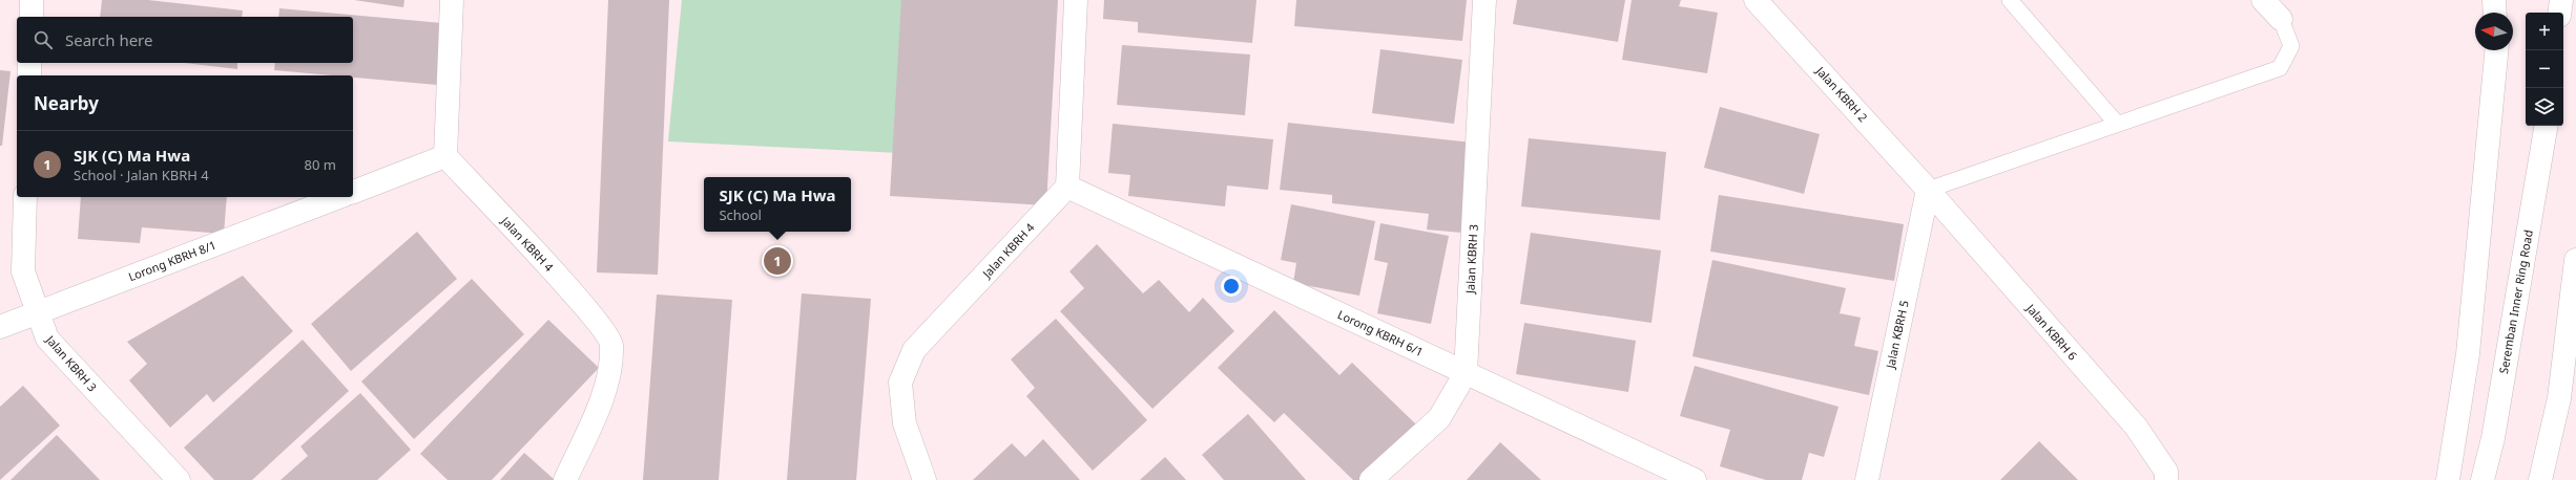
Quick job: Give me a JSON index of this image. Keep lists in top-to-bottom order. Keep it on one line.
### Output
{"streets":{"main road":["Jalan KBRH 2","Jalan KBRH 4","Jalan KBRH 3","Lorong KBRH 8/1","Seremban Inner Ring Road","Jalan KBRH 6","Lorong KBRH 6/1","Jalan KBRH 5"]},"crossings":[["Jalan KBRH 2","Jalan KBRH 6"],["Jalan KBRH 2","Jalan KBRH 5"],["Jalan KBRH 4","Lorong KBRH 6/1"],["Jalan KBRH 3","Lorong KBRH 8/1"],["Jalan KBRH 3","Lorong KBRH 6/1"],["Jalan KBRH 6","Jalan KBRH 5"]],"north":"left","page":{"map_buttons":["+","−"],"search":"Search here","heading":"Nearby","list":[{"mark":"1","name":"SJK (C) Ma Hwa","note":"School · Jalan KBRH 4","value":"80 m"}],"popup":["SJK (C) Ma Hwa","School"],"pins":"1"}}
